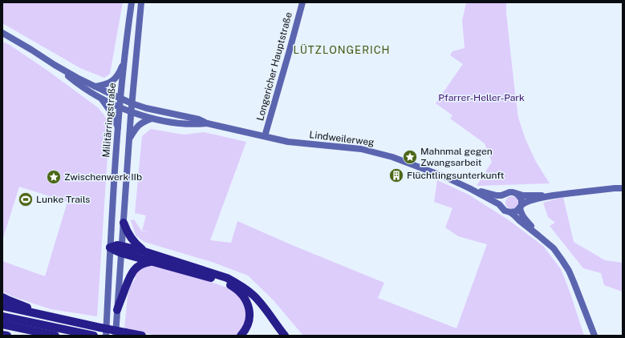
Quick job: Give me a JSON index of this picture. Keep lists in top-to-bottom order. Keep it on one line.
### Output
{"streets":{"street":["Longericher Hauptstraße","Militärringstraße","Lindweilerweg"]},"crossings":[["Longericher Hauptstraße","Lindweilerweg"],["Militärringstraße","Lindweilerweg"]],"districts":["LÜTZLONGERICH"],"parks":["Pfarrer-Heller-Park"],"places":{"place":["Mahnmal gegen Zwangsarbeit","Zwischenwerk IIb"],"building":["Flüchtlingsunterkunft"],"sports":["Lunke Trails"]}}
